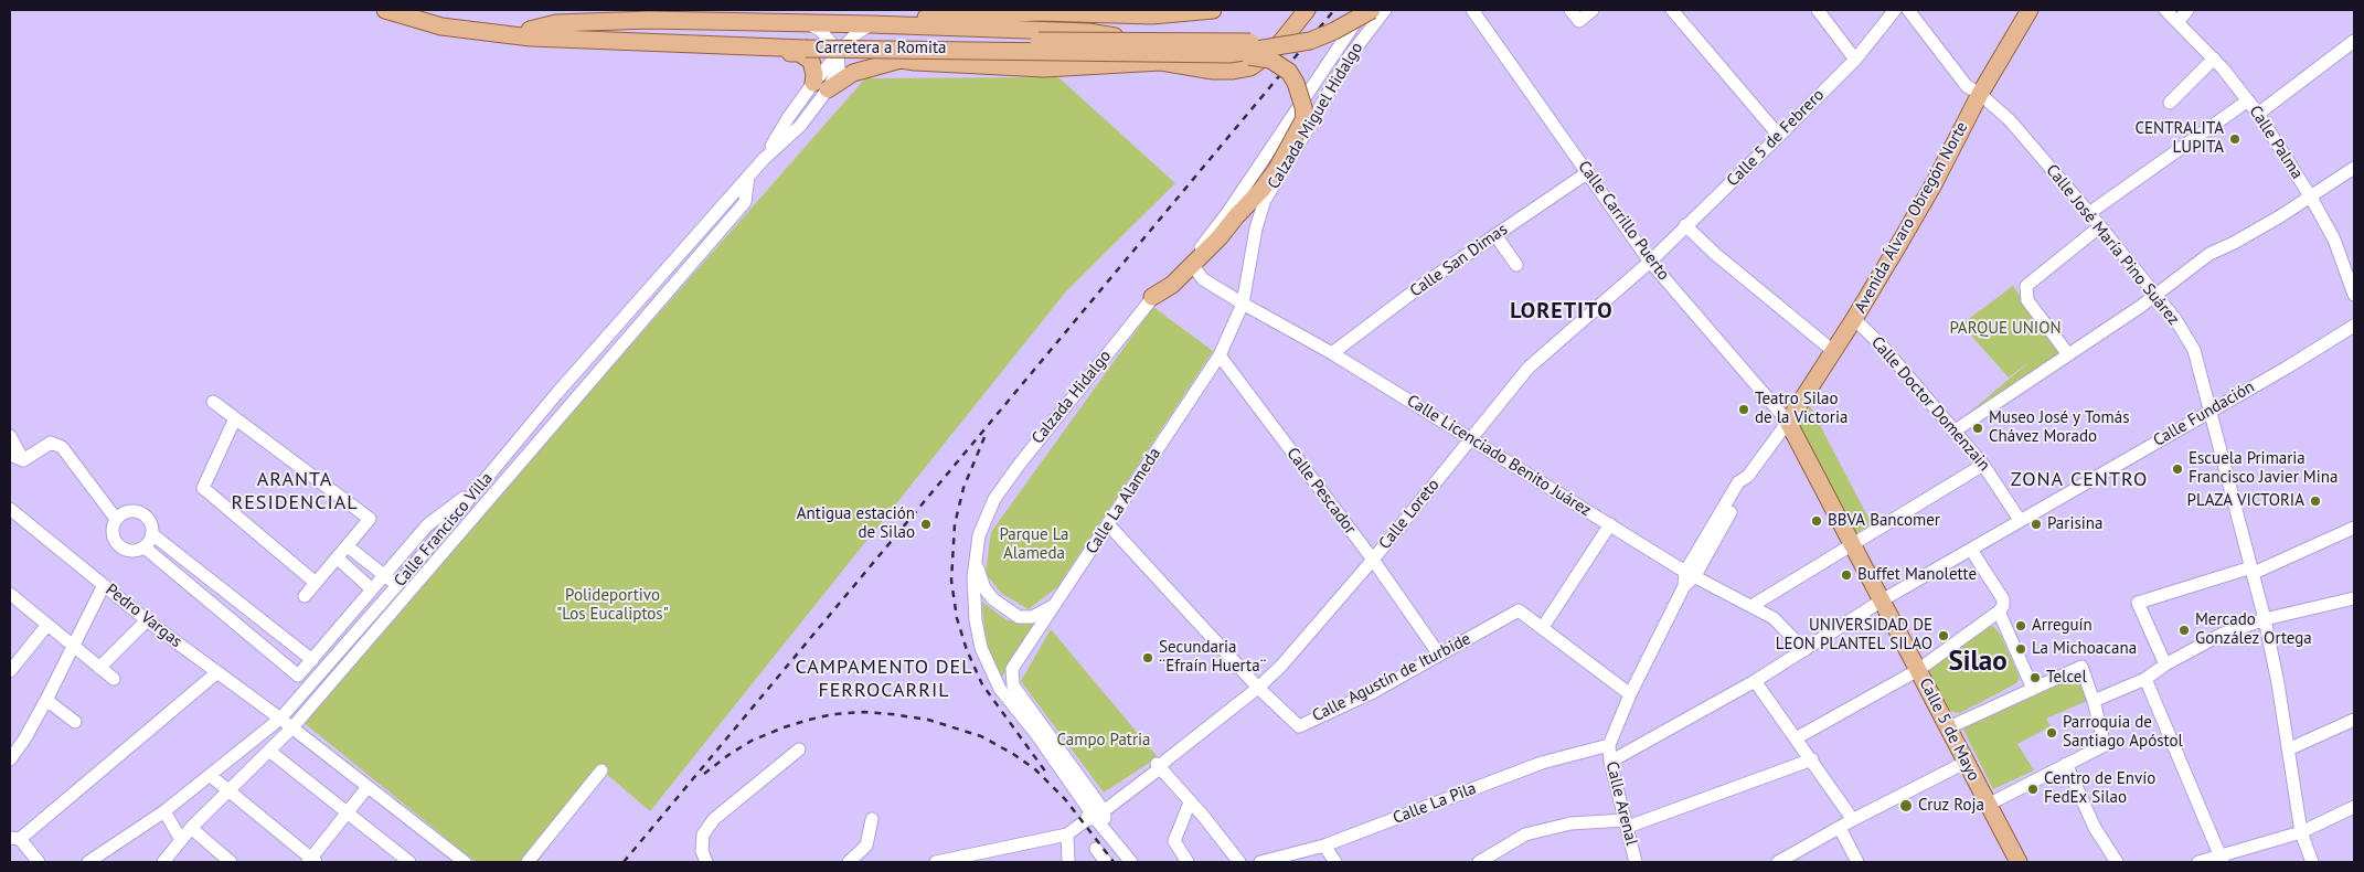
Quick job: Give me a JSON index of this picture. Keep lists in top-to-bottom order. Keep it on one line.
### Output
{"streets":{"main road":["Carretera a Romita","Avenida Álvaro Obregón Norte","Calle 5 de Mayo"],"street":["Calzada Miguel Hidalgo","Calle 5 de Febrero","Calle Palma","Calle Carrillo Puerto","Calle José María Pino Suárez","Calle San Dimas","Calzada Hidalgo","Calle Doctor Domenzain","Calle Fundación","Calle Licenciado Benito Juárez","Calle Pescador","Calle La Alameda","Calle Loreto","Calle Francisco Villa","Pedro Vargas","Calle Agustín de Iturbide","Calle La Pila","Calle Arenal"]},"crossings":[["Calzada Miguel Hidalgo","Calle La Alameda"],["Calle 5 de Febrero","Calle Carrillo Puerto"],["Calle 5 de Febrero","Calle Loreto"],["Avenida Álvaro Obregón Norte","Calle Carrillo Puerto"],["Avenida Álvaro Obregón Norte","Calle José María Pino Suárez"],["Avenida Álvaro Obregón Norte","Calle Doctor Domenzain"],["Avenida Álvaro Obregón Norte","Calle 5 de Mayo"],["Calle Carrillo Puerto","Calle San Dimas"],["Calle Carrillo Puerto","Calle Loreto"],["Calle Carrillo Puerto","Calle 5 de Mayo"],["Calle José María Pino Suárez","Calle Fundación"],["Calle San Dimas","Calle Licenciado Benito Juárez"],["Calzada Hidalgo","Calle La Alameda"],["Calzada Hidalgo","Calle Loreto"],["Calle Doctor Domenzain","Calle Fundación"],["Calle Fundación","Calle Licenciado Benito Juárez"],["Calle Fundación","Calle 5 de Mayo"],["Calle Fundación","Calle Arenal"],["Calle Licenciado Benito Juárez","Calle La Alameda"],["Calle Licenciado Benito Juárez","Calle Loreto"],["Calle Pescador","Calle La Alameda"],["Calle Pescador","Calle Loreto"],["Calle Pescador","Calle Agustín de Iturbide"],["Calle La Alameda","Calle Agustín de Iturbide"],["Calle Loreto","Calle Agustín de Iturbide"],["Calle Francisco Villa","Pedro Vargas"],["Calle La Pila","Calle Arenal"]],"districts":["LORETITO","ARANTA RESIDENCIAL","ZONA CENTRO","Silao","CAMPAMENTO DEL FERROCARRIL"],"parks":["PARQUE UNION","Parque La Alameda","Polideportivo \"Los Eucaliptos\"","Campo Patria"],"places":["CENTRALITA LUPITA","Teatro Silao de la Victoria","Museo José y Tomás Chávez Morado","Escuela Primaria Francisco Javier Mina","PLAZA VICTORIA","BBVA Bancomer","Antigua estación de Silao","Parisina","Buffet Manolette","Arreguín","Mercado González Ortega","UNIVERSIDAD DE LEON PLANTEL SILAO","La Michoacana","Secundaria ¨Efraín Huerta¨","Telcel","Parroquia de Santiago Apóstol","Centro de Envío FedEx Silao","Cruz Roja"]}
